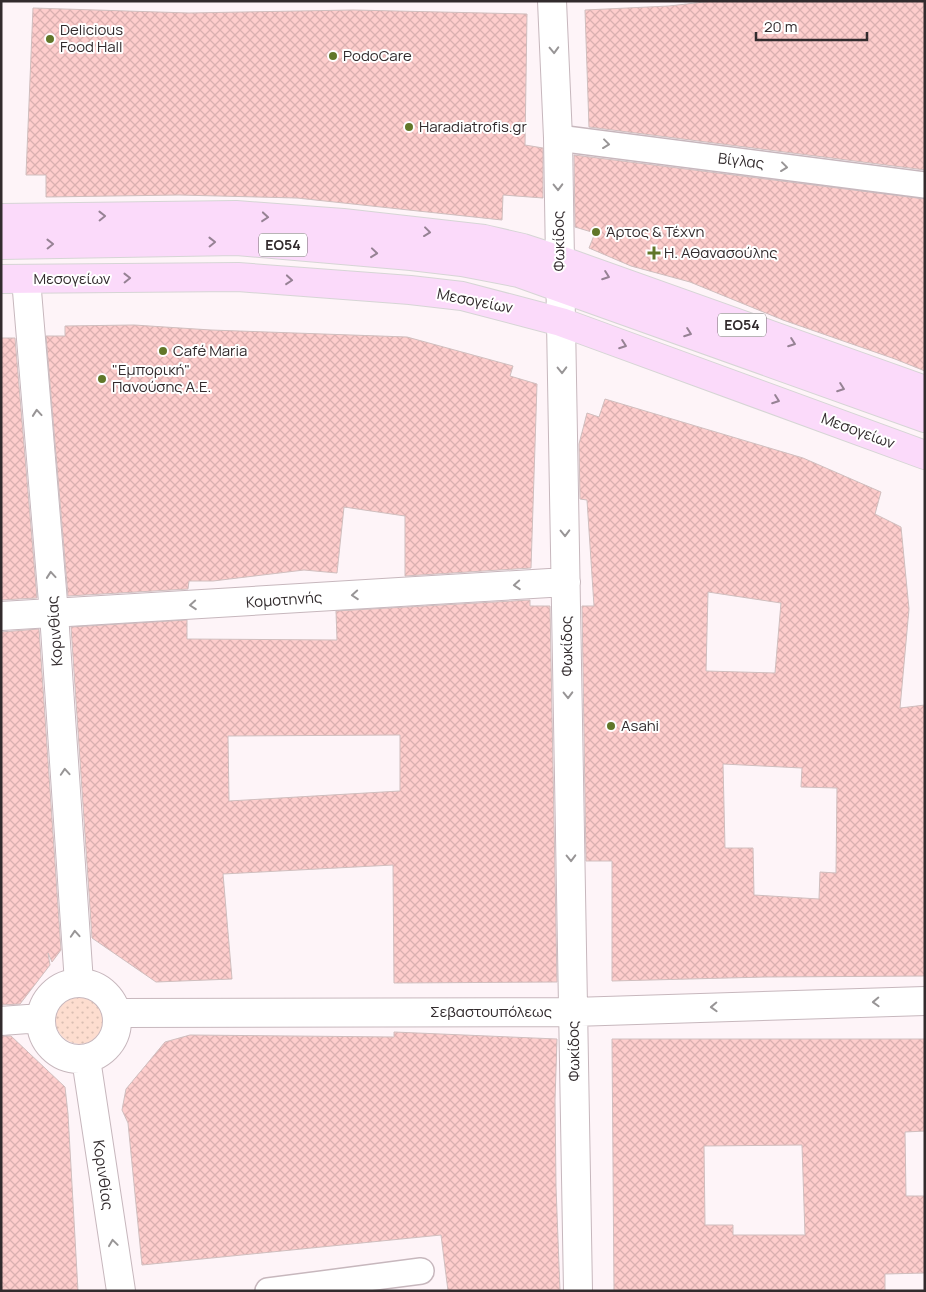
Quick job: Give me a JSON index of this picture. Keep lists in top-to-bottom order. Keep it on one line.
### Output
{"streets":{"main road":["ΕΟ54","Μεσογείων"],"street":["Βίγλας","Φωκίδος","Κομοτηνής","Κορινθίας","Σεβαστουπόλεως"]},"crossings":[["Βίγλας","Φωκίδος"],["Φωκίδος","ΕΟ54"],["Φωκίδος","Μεσογείων"],["Φωκίδος","Κομοτηνής"],["Φωκίδος","Σεβαστουπόλεως"],["Μεσογείων","Κορινθίας"],["Κομοτηνής","Κορινθίας"],["Κορινθίας","Σεβαστουπόλεως"]],"one_way":["Βίγλας","Φωκίδος","Κομοτηνής","Κορινθίας","Σεβαστουπόλεως"],"places":{"other":["Delicious Food Hall","PodoCare","Haradiatrofis.gr","Άρτος & Τέχνη","Café Maria","\"Εμπορική\" Πανούσης Α.Ε.","Asahi"],"health":["Η. Αθανασούλης"]},"scale_bar":"20 m"}
